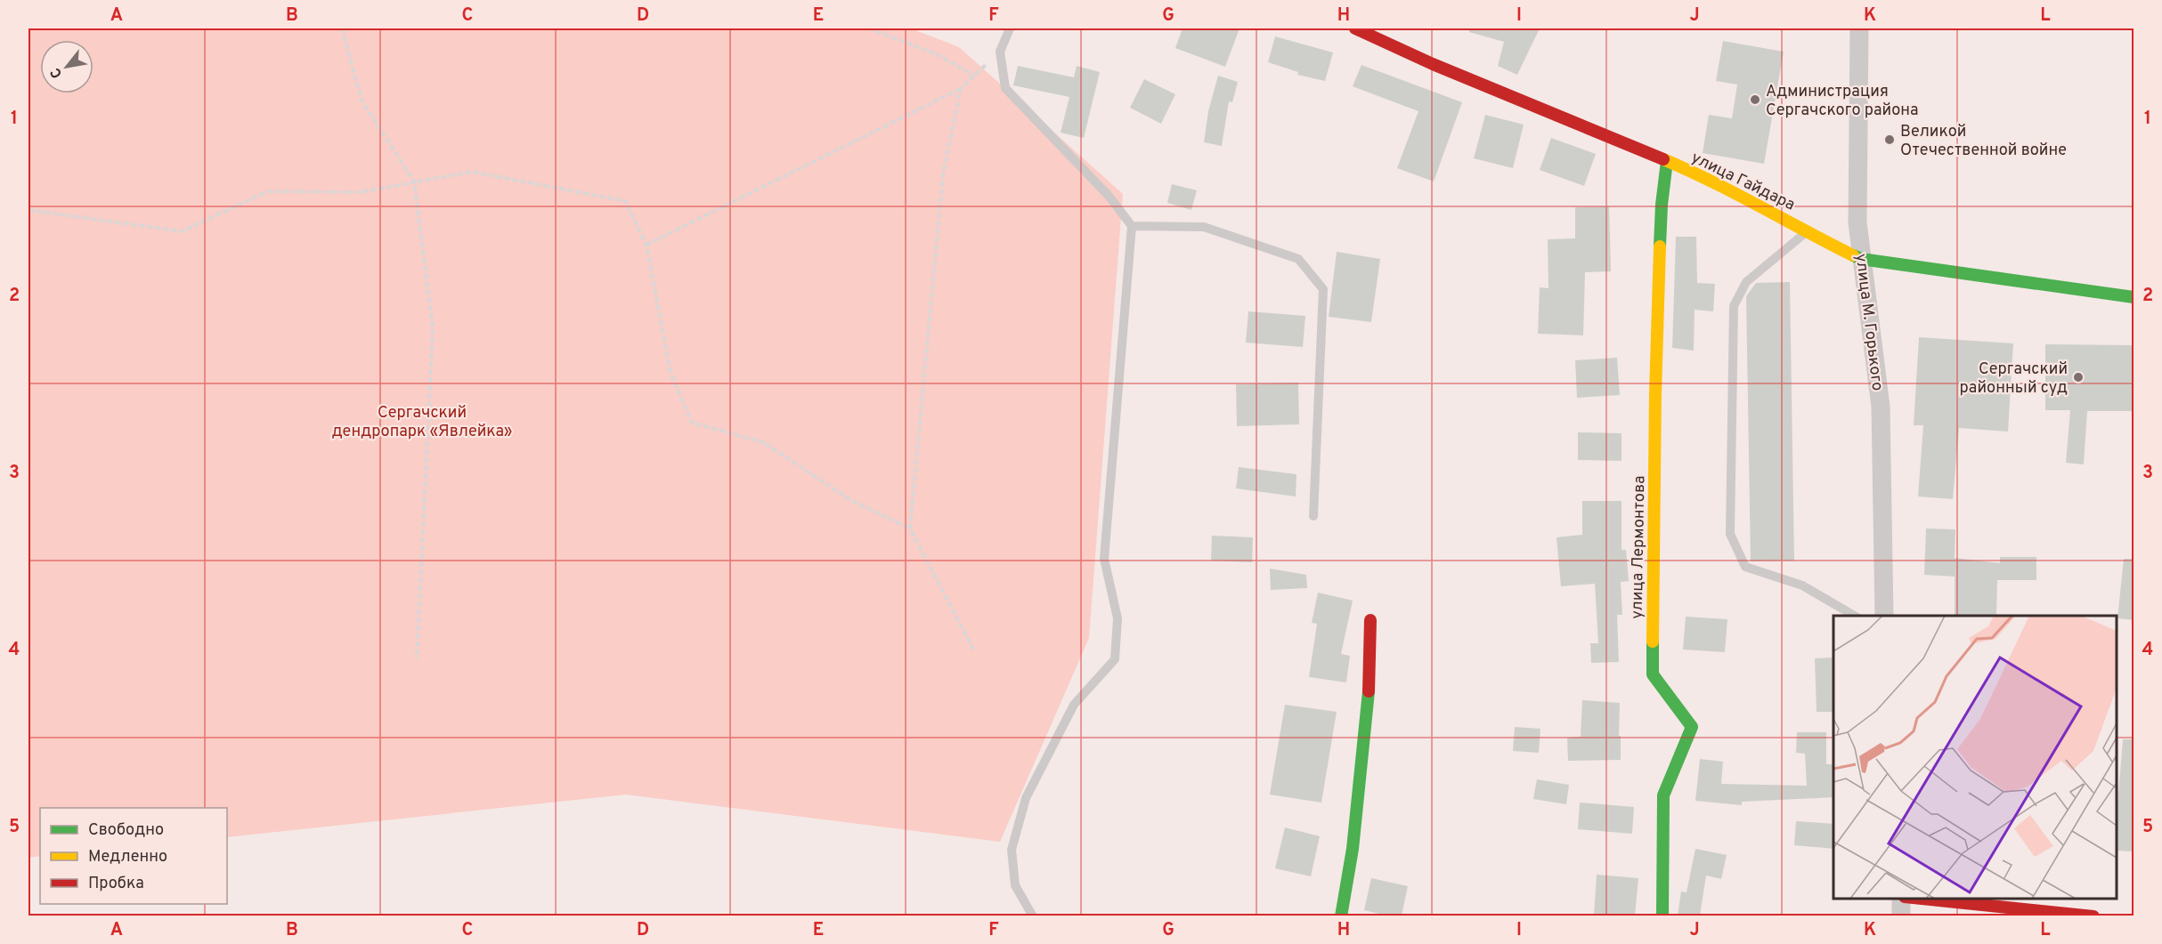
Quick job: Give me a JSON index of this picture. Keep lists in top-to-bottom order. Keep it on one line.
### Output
{"streets":{"street":["улица Гайдара","улица М. Горького","улица Лермонтова"]},"crossings":[["улица Гайдара","улица М. Горького"],["улица Гайдара","улица Лермонтова"]],"parks":["Сергачский дендропарк «Явлейка»"],"places":["Администрация Сергачского района","Великой Отечественной войне","Сергачский районный суд"],"legend":["Свободно","Медленно","Пробка"],"north":"bottom left","grid":{"columns":["A","B","C","D","E","F","G","H","I","J","K","L"],"rows":["1","2","3","4","5"]}}
